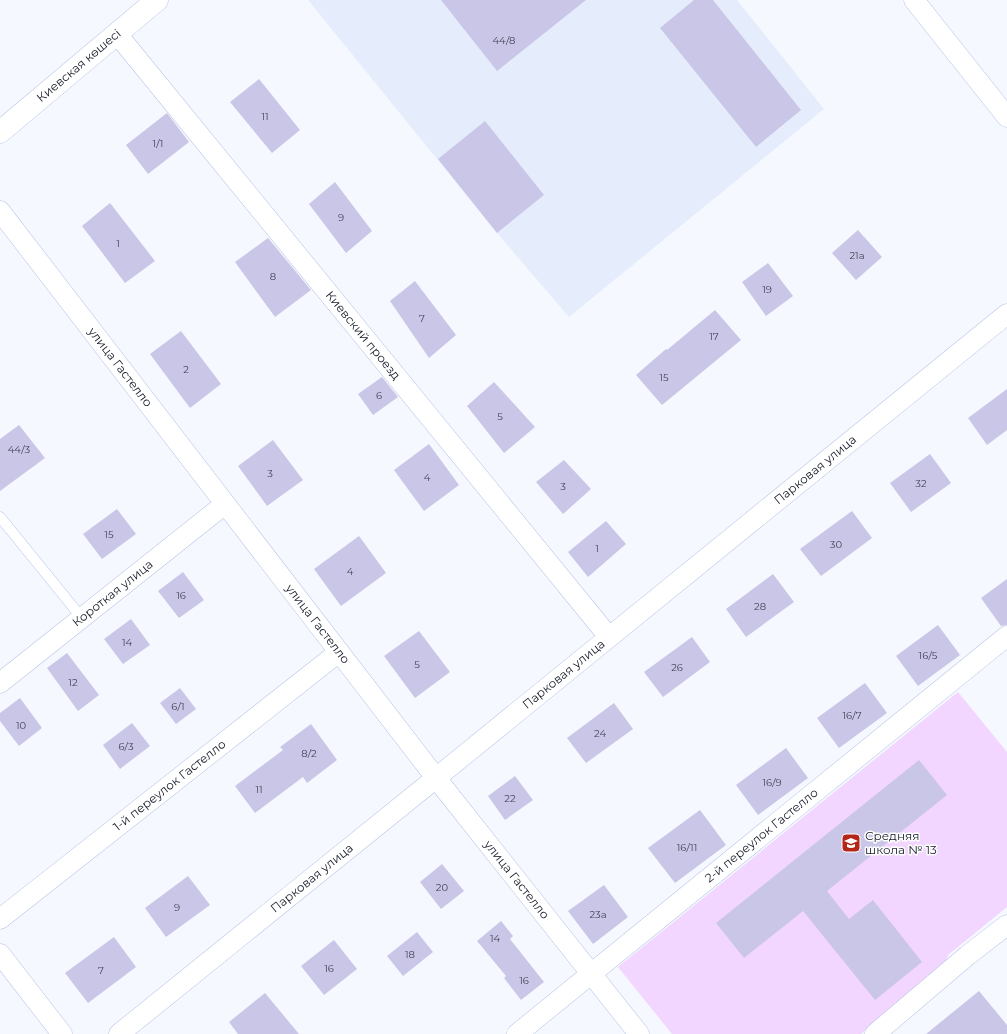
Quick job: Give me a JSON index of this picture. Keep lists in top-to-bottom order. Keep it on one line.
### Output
{"streets":{"highway":["Киевская көшесі"],"street":["Киевский проезд","улица Гастелло","Парковая улица","Короткая улица","1-й переулок Гастелло","2-й переулок Гастелло"]},"crossings":[["Киевская көшесі","Киевский проезд"],["Киевский проезд","Парковая улица"],["улица Гастелло","Парковая улица"],["улица Гастелло","Короткая улица"],["улица Гастелло","1-й переулок Гастелло"],["улица Гастелло","2-й переулок Гастелло"]],"places":{"school or university":["Средняя школа № 13"]},"house_numbers":["44/8","11","1/1","9","1","21а","8","19","7","17","2","15","6","5","44/3","3","4","32","3","15","30","1","4","16","28","14","16/5","5","26","12","6/1","16/7","10","24","6/3","8/2","16/9","11","22","16/11","20","9","23а","14","18","16","7","16"]}
